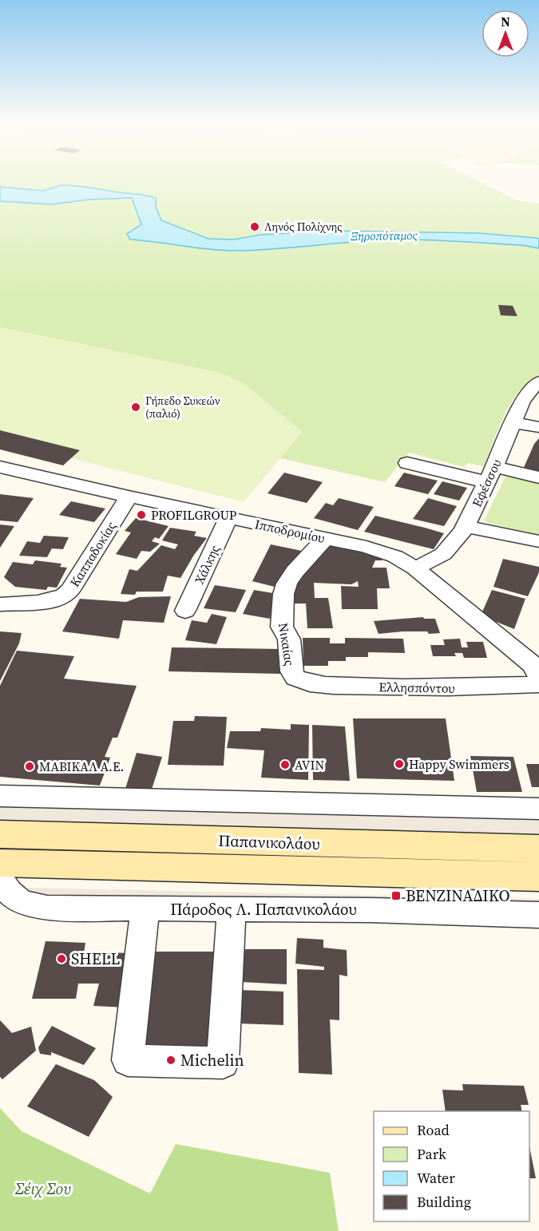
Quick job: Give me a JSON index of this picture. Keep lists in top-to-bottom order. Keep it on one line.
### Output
{"streets":{"main road":["Παπανικολάου"],"street":["Εφέσσου","Ιπποδρομίου","Καππαδοκίας","Χάλκης","Νικαίας","Ελλησπόντου","Πάροδος Λ. Παπανικολάου"]},"crossings":[["Εφέσσου","Ιπποδρομίου"],["Ιπποδρομίου","Καππαδοκίας"],["Ιπποδρομίου","Χάλκης"],["Ιπποδρομίου","Νικαίας"],["Νικαίας","Ελλησπόντου"]],"water":["Ξηροπόταμος"],"parks":["Σέιχ Σου"],"places":{"other":["Ληνός Πολίχνης","Γήπεδο Συκεών (παλιό)","PROFILGROUP","Happy Swimmers","AVIN","ΜΑΒΙΚΑΛ Α.Ε.","SHELL","Michelin"],"transit":["ΒΕΝΖΙΝΑΔΙΚΟ"]},"legend":["Road","Park","Water","Building"],"north":"top"}
